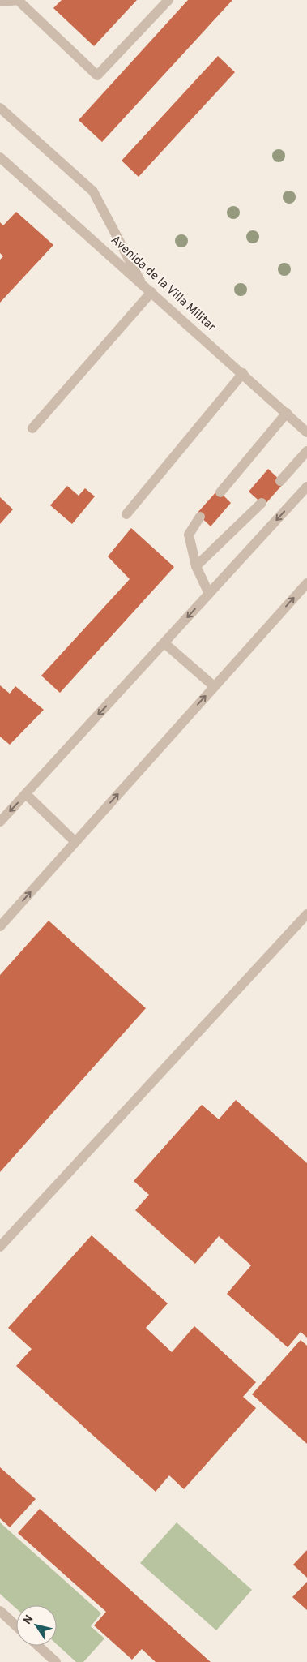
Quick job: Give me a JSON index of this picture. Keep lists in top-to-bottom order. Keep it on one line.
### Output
{"streets":{"street":["Avenida de la Villa Militar"]},"north":"top left"}
